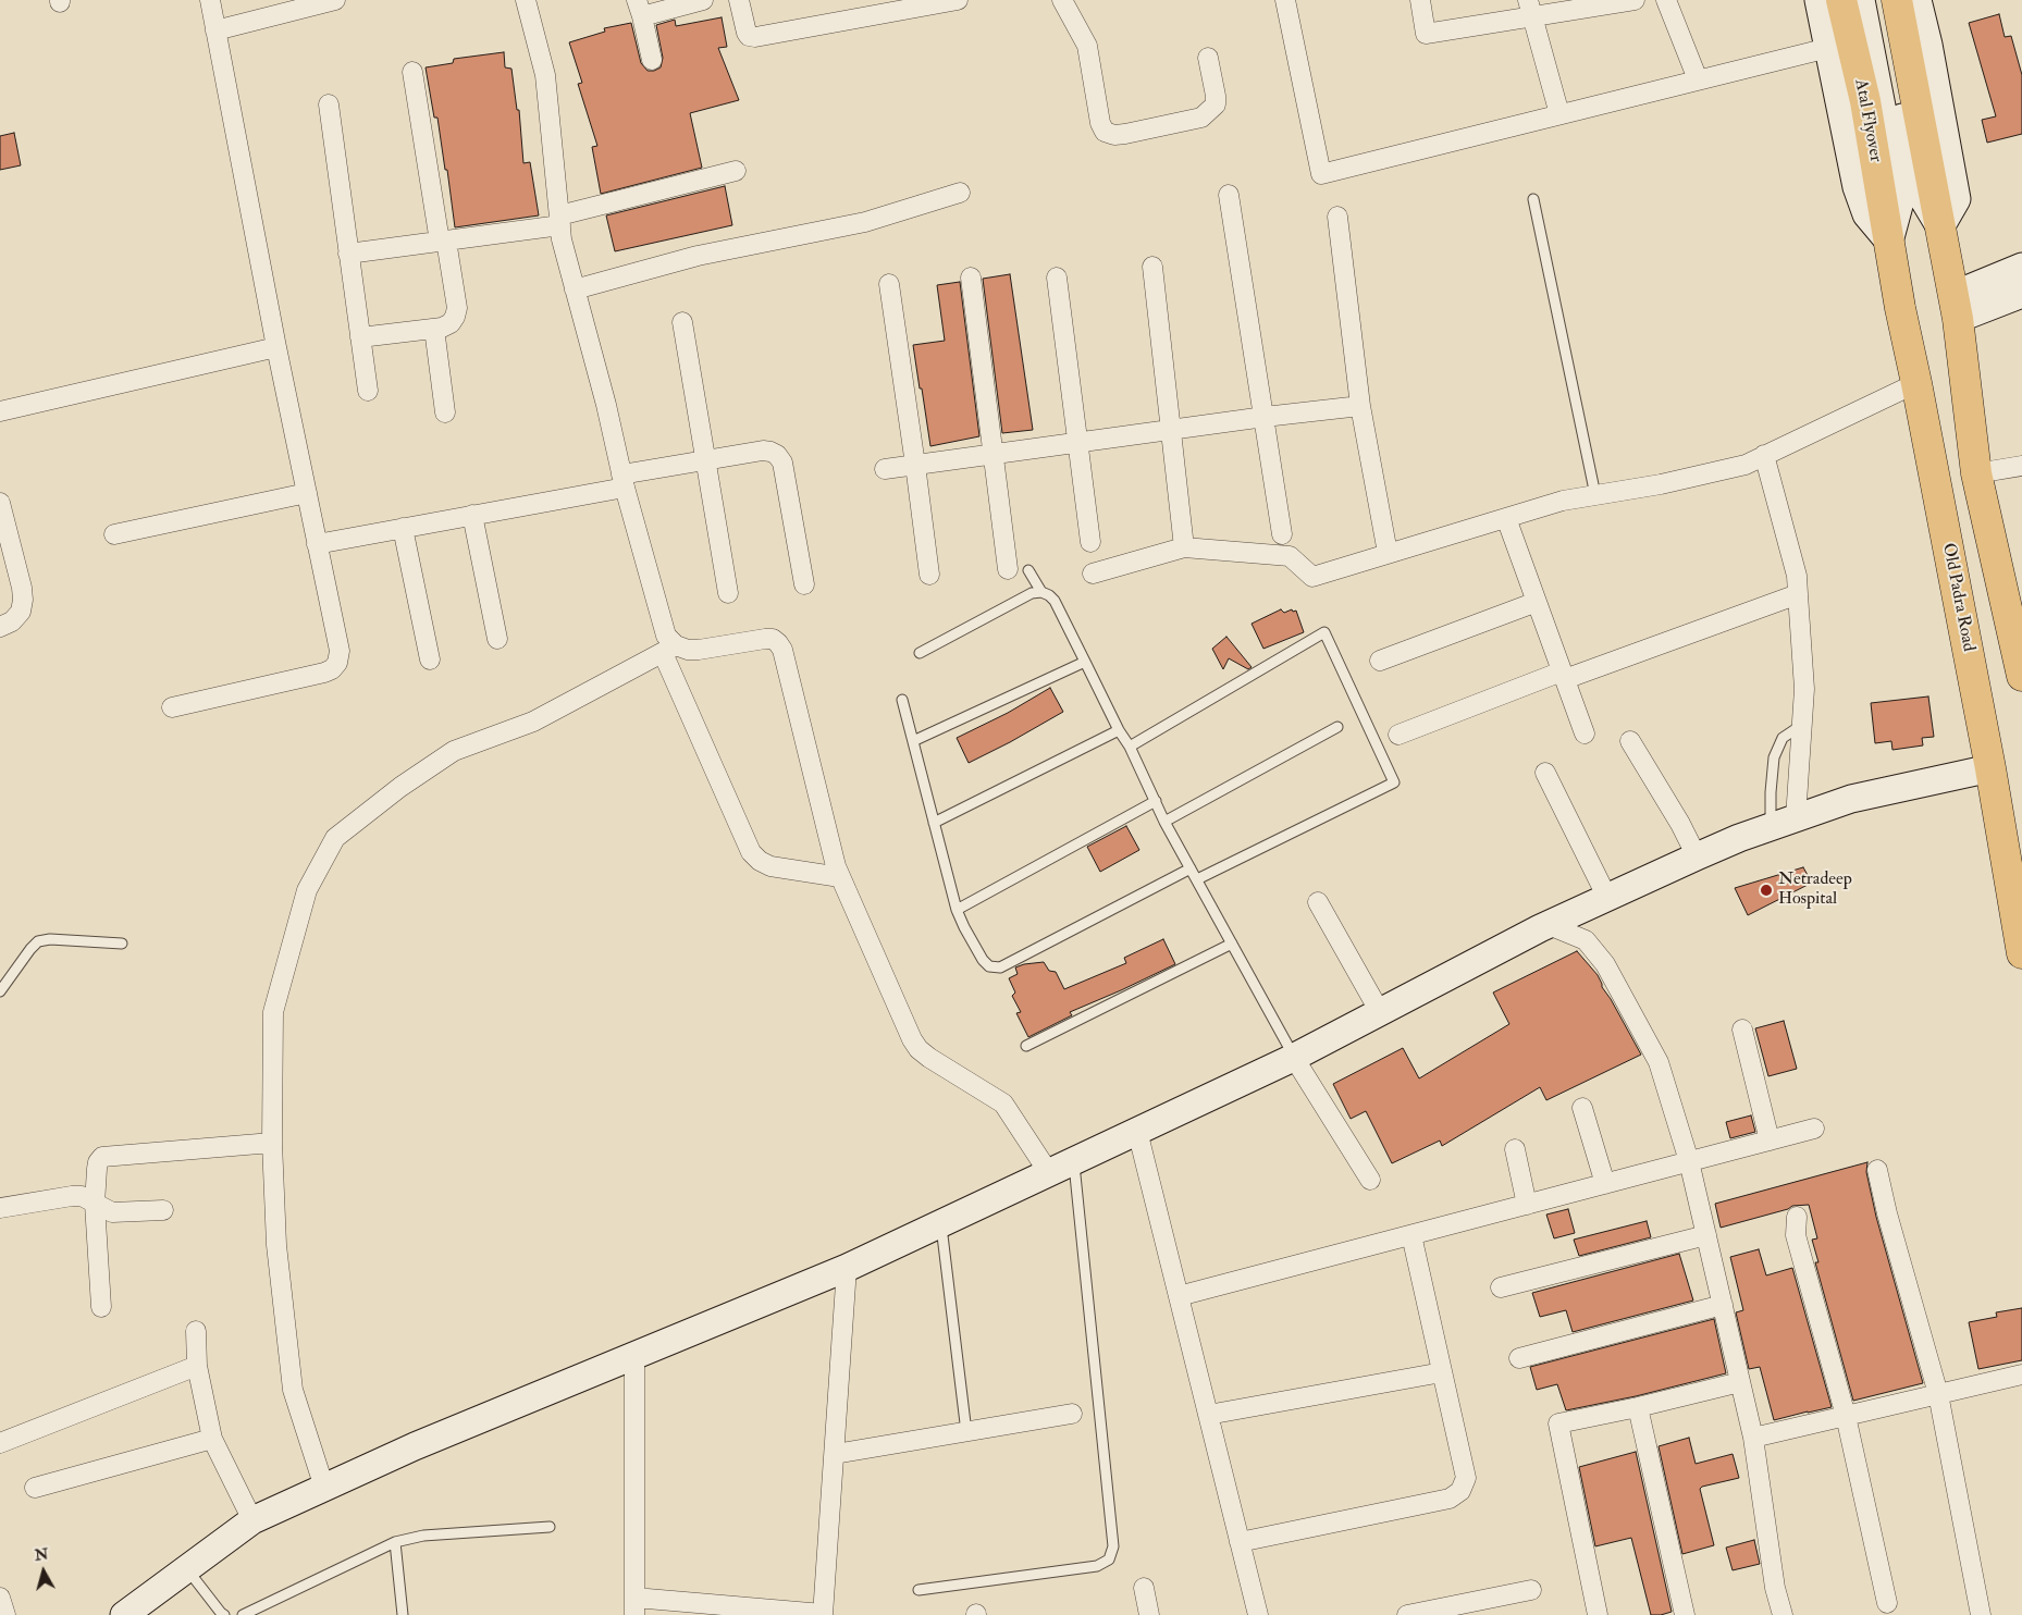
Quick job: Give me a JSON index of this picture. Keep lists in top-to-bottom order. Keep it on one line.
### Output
{"streets":{"main road":["Atal Flyover","Old Padra Road"]},"crossings":[["Atal Flyover","Old Padra Road"]],"places":["Netradeep Hospital"],"north":"top"}
